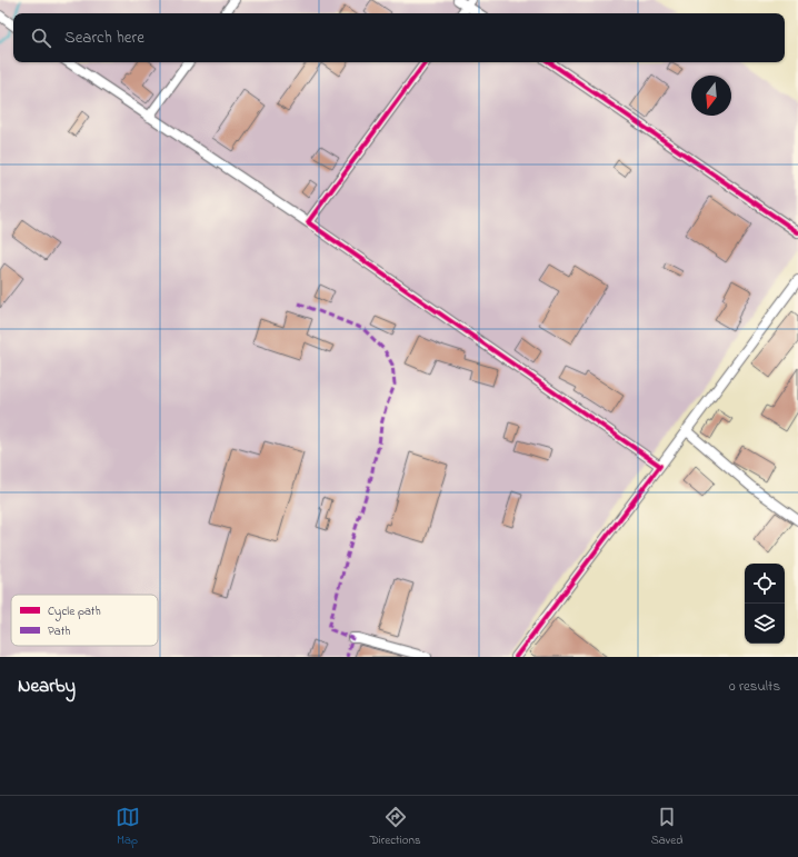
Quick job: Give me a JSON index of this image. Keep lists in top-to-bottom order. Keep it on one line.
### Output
{"legend":["Cycle path","Path"],"north":"bottom","page":{"search":"Search here","heading":["Nearby","0 results"],"nav":["Map","Directions","Saved"]}}
